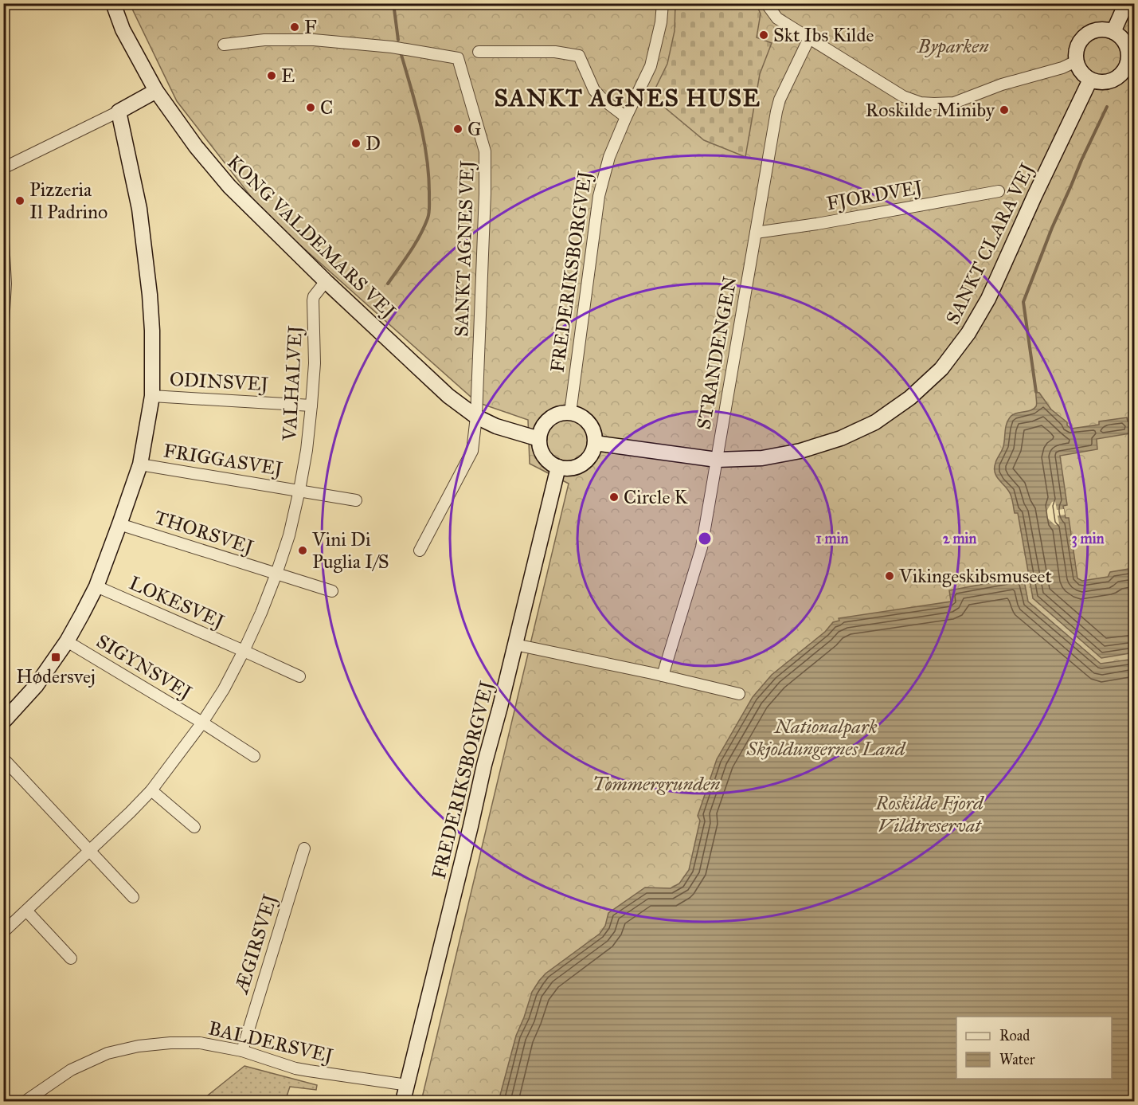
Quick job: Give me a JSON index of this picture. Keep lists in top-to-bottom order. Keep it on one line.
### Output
{"streets":{"main road":["KONG VALDEMARS VEJ","SANKT CLARA VEJ","FREDERIKSBORGVEJ"],"street":["FJORDVEJ","SANKT AGNES VEJ","STRANDENGEN","ODINSVEJ","VALHALVEJ","FRIGGASVEJ","THORSVEJ","LOKESVEJ","SIGYNSVEJ","ÆGIRSVEJ","BALDERSVEJ"]},"crossings":[["FJORDVEJ","STRANDENGEN"],["KONG VALDEMARS VEJ","SANKT CLARA VEJ"],["KONG VALDEMARS VEJ","SANKT AGNES VEJ"],["KONG VALDEMARS VEJ","FREDERIKSBORGVEJ"],["KONG VALDEMARS VEJ","VALHALVEJ"],["SANKT CLARA VEJ","FREDERIKSBORGVEJ"],["SANKT CLARA VEJ","STRANDENGEN"],["FREDERIKSBORGVEJ","BALDERSVEJ"],["ODINSVEJ","VALHALVEJ"],["VALHALVEJ","FRIGGASVEJ"],["VALHALVEJ","THORSVEJ"],["VALHALVEJ","LOKESVEJ"],["VALHALVEJ","SIGYNSVEJ"],["ÆGIRSVEJ","BALDERSVEJ"]],"districts":["SANKT AGNES HUSE"],"parks":["Byparken","Nationalpark Skjoldungernes Land","Tømmergrunden","Roskilde Fjord Vildtreservat"],"places":{"other":["F","Skt Ibs Kilde","E","C","Roskilde Miniby","G","D","Pizzeria Il Padrino","Circle K","Vini Di Puglia I/S","Vikingeskibsmuseet"],"transit":["Hødersvej"]},"legend":["Road","Water"],"rings":["1 min","2 min","3 min"]}
